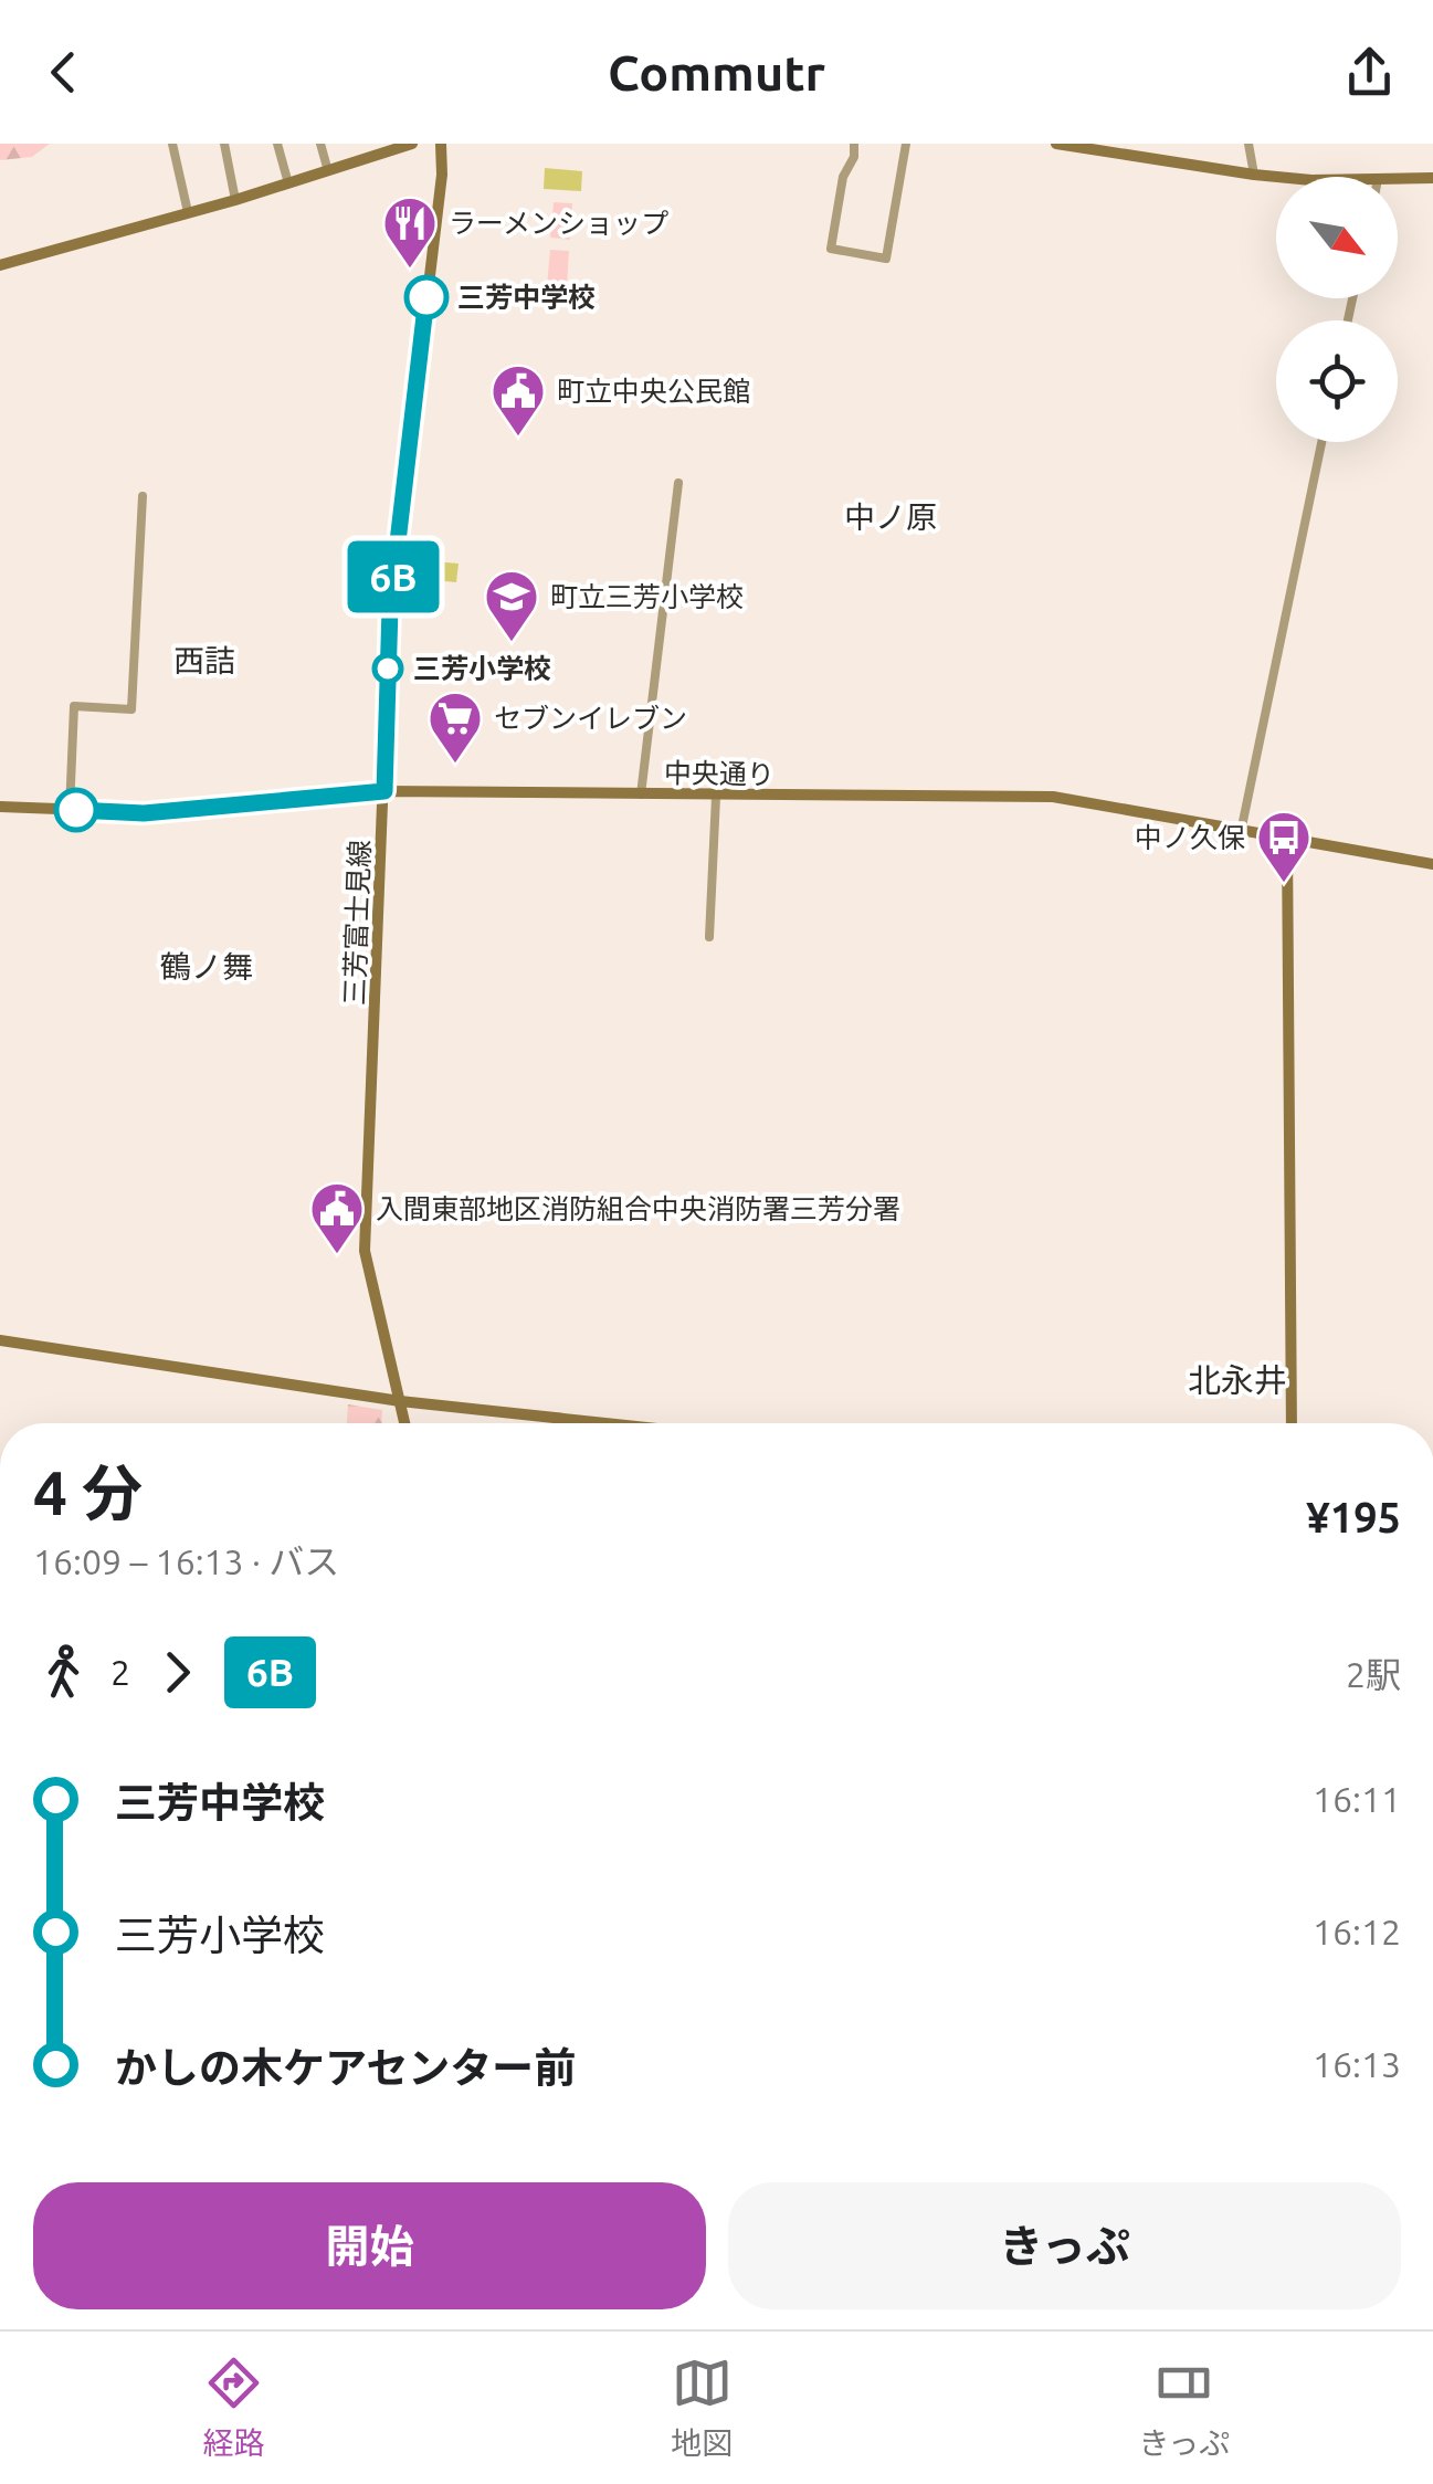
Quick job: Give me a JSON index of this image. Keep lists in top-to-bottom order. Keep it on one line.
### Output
{"streets":{"street":["中央通り","三芳富士見線"]},"crossings":[["中央通り","三芳富士見線"]],"districts":["中ノ原","西詰","鶴ノ舞","北永井"],"places":{"restaurant":["ラーメンショップ"],"other":["三芳中学校","三芳小学校"],"public building":["町立中央公民館","入間東部地区消防組合中央消防署三芳分署"],"school or university":["町立三芳小学校"],"supermarket":["セブンイレブン"],"bus stop":["中ノ久保"]},"lines":["bus line 6B"],"north":"bottom right","page":{"header":"Commutr","on_map":"6B","heading":["4 分","16:09 – 16:13 · バス","¥195"],"legs":["2","6B","2駅"],"list":[{"name":"三芳中学校","value":"16:11"},{"name":"三芳小学校","value":"16:12"},{"name":"かしの木ケアセンター前","value":"16:13"}],"buttons":["開始","きっぷ"],"tabs":["経路","地図","きっぷ"]}}
